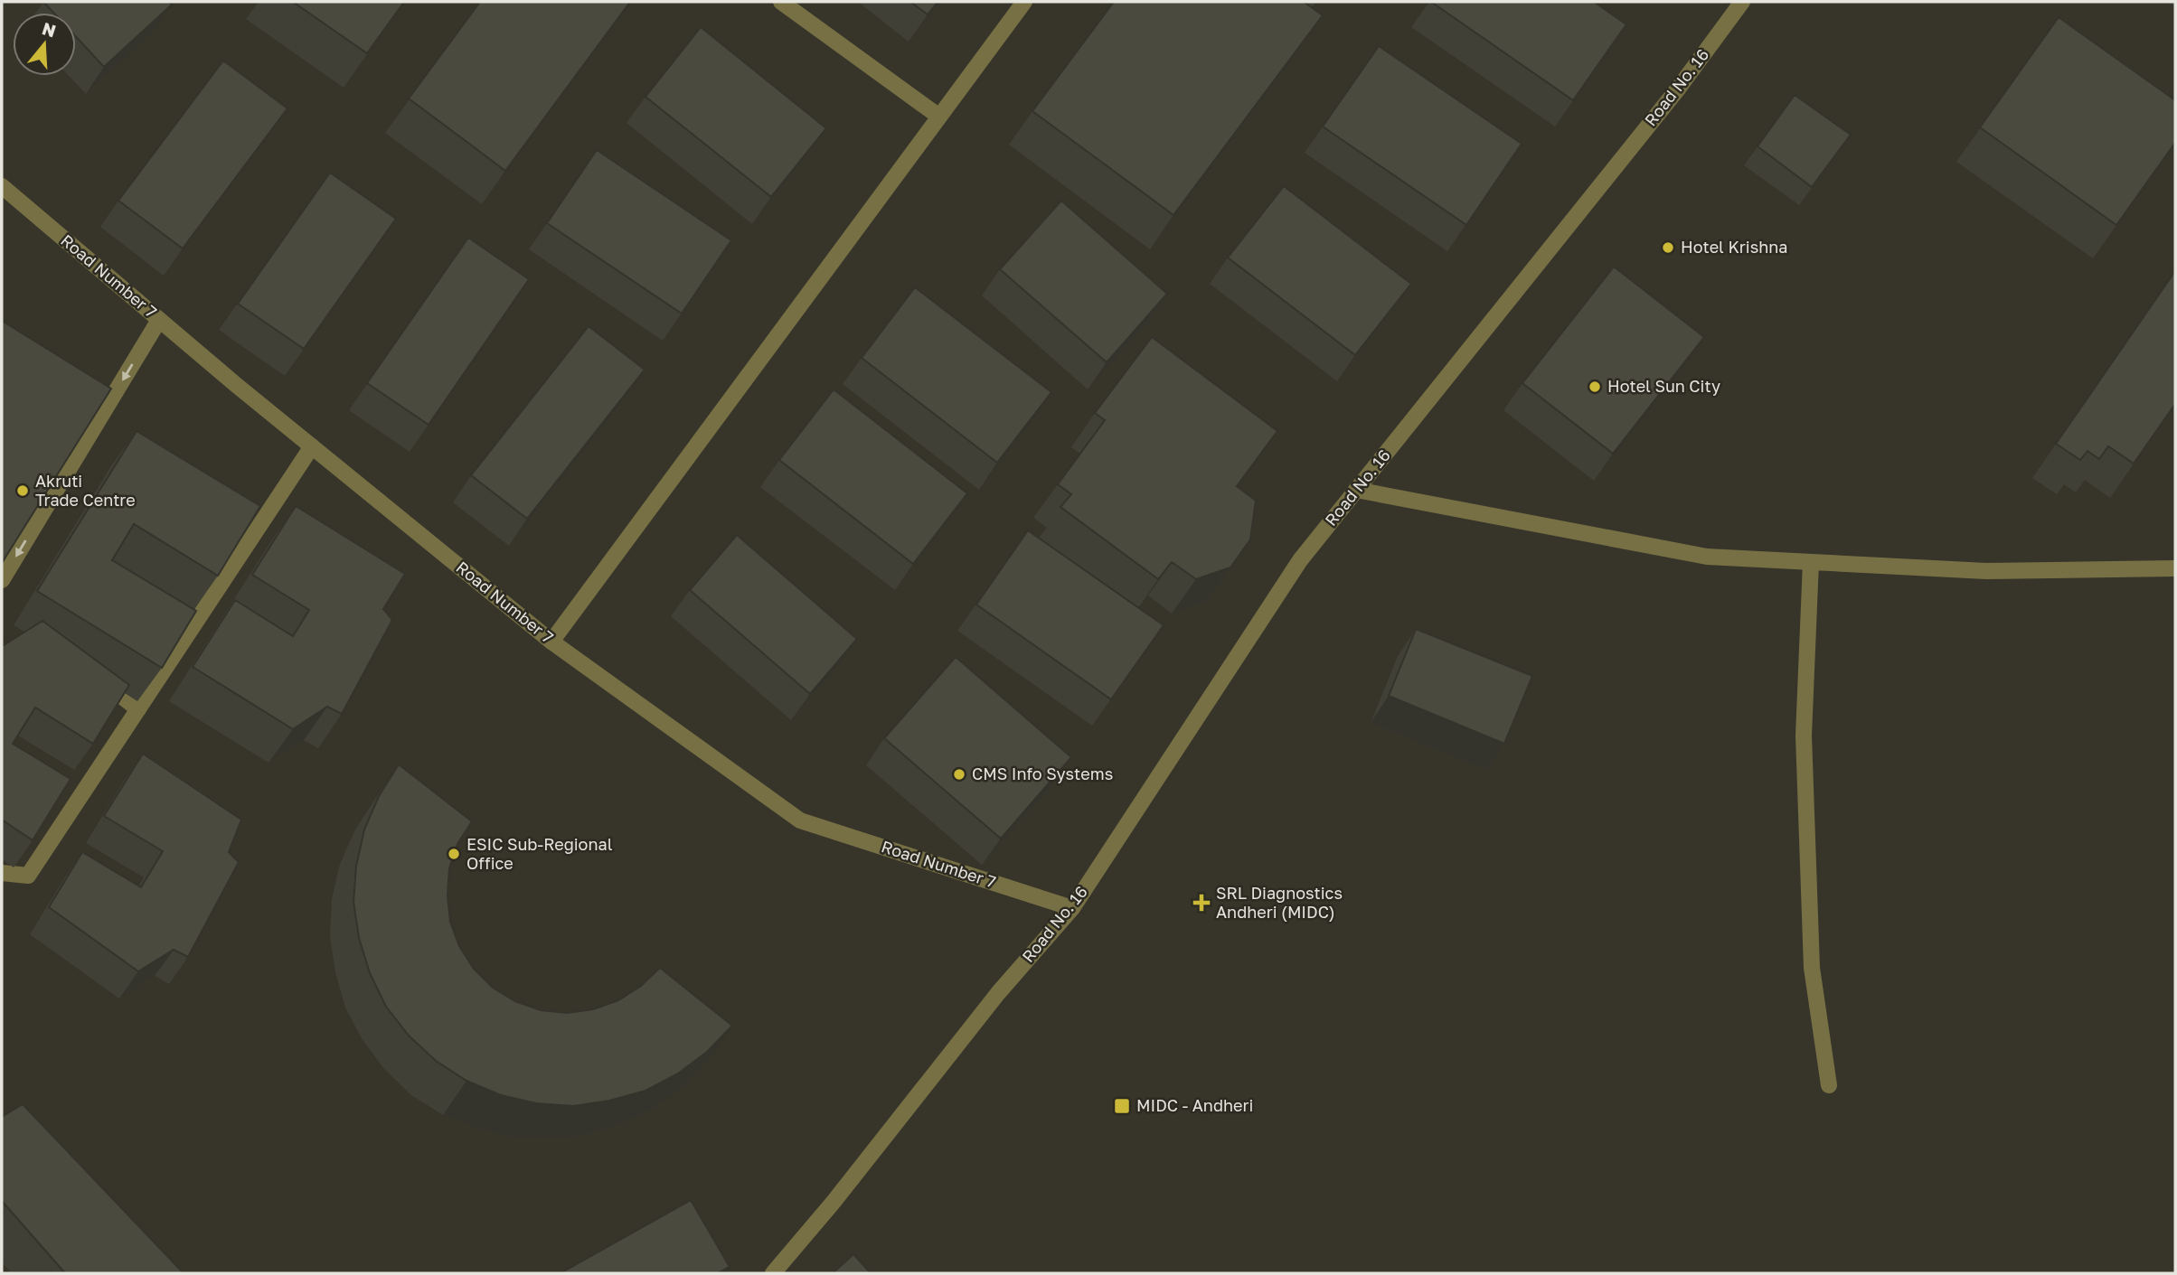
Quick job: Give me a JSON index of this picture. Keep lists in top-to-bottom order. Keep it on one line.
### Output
{"streets":{"street":["Road No. 16","Road Number 7"]},"crossings":[["Road No. 16","Road Number 7"]],"places":{"other":["Hotel Krishna","Hotel Sun City","Akruti Trade Centre","CMS Info Systems","ESIC Sub-Regional Office"],"health":["SRL Diagnostics Andheri (MIDC)"],"transit":["MIDC - Andheri"]},"north":"top"}
